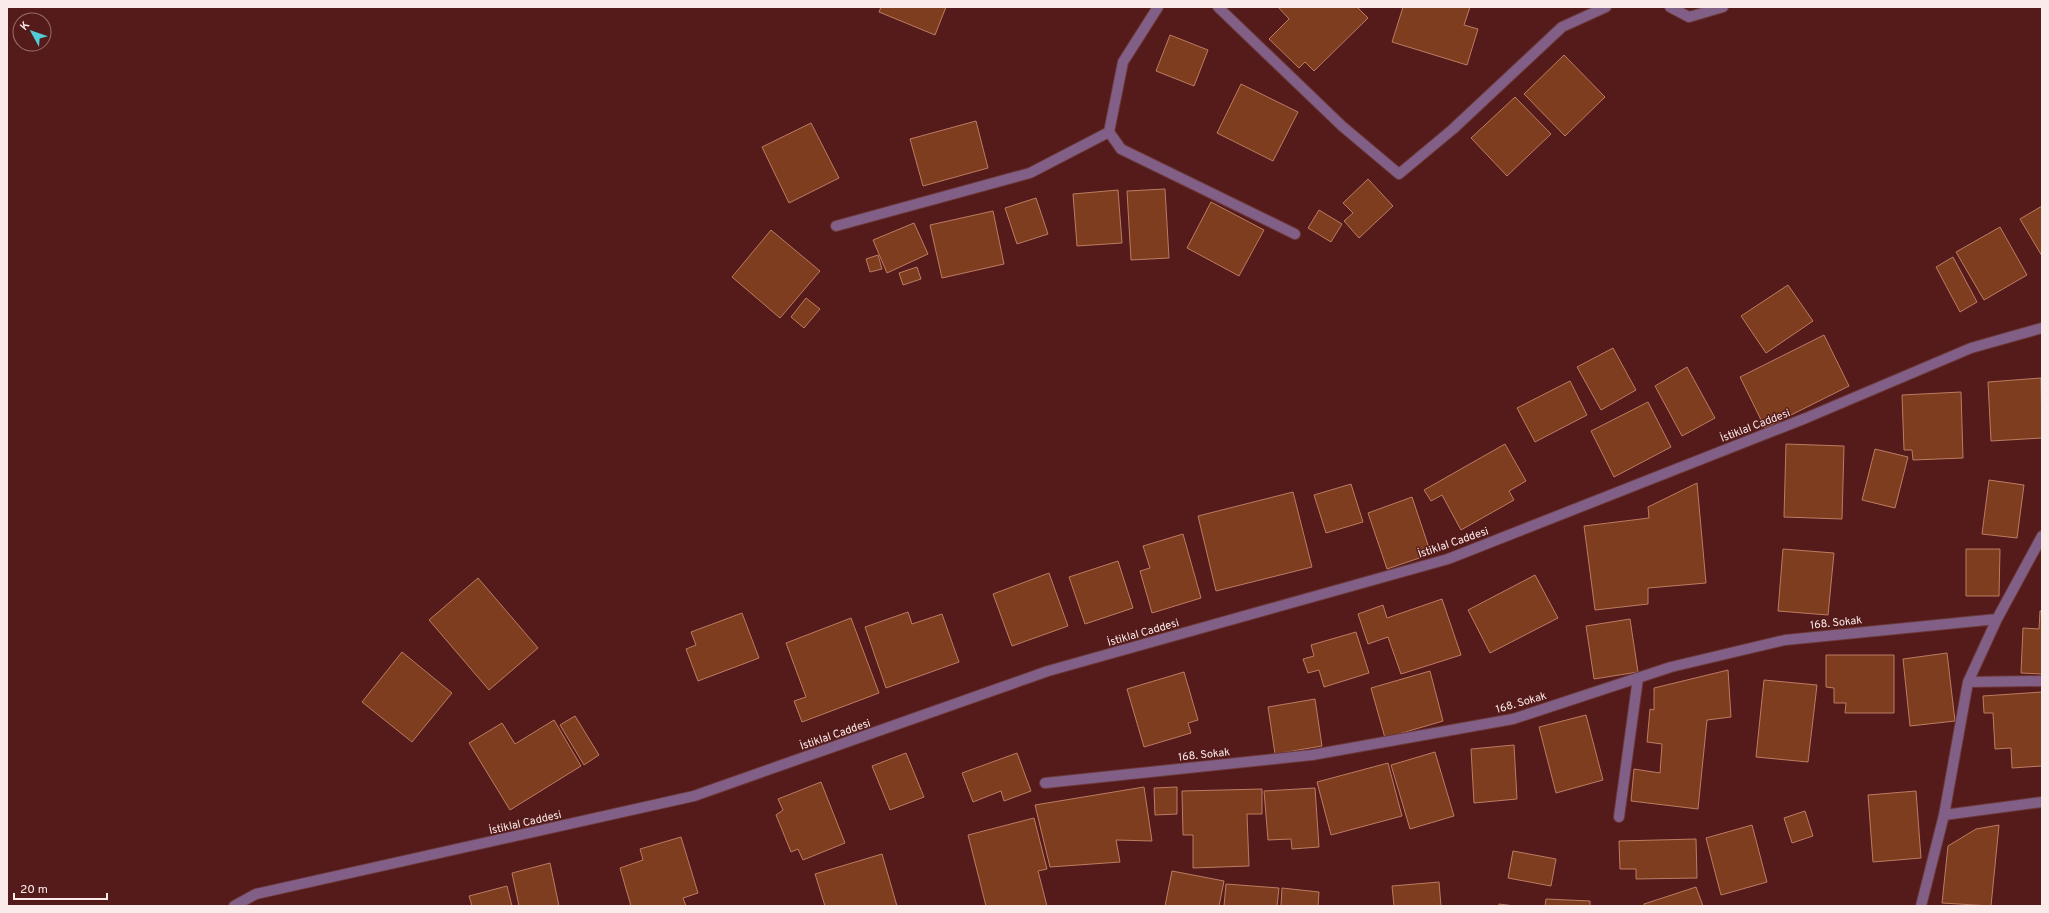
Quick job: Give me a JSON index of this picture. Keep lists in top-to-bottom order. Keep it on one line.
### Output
{"streets":{"street":["İstiklal Caddesi","168. Sokak"]},"scale_bar":"20 m","north":"top left"}
